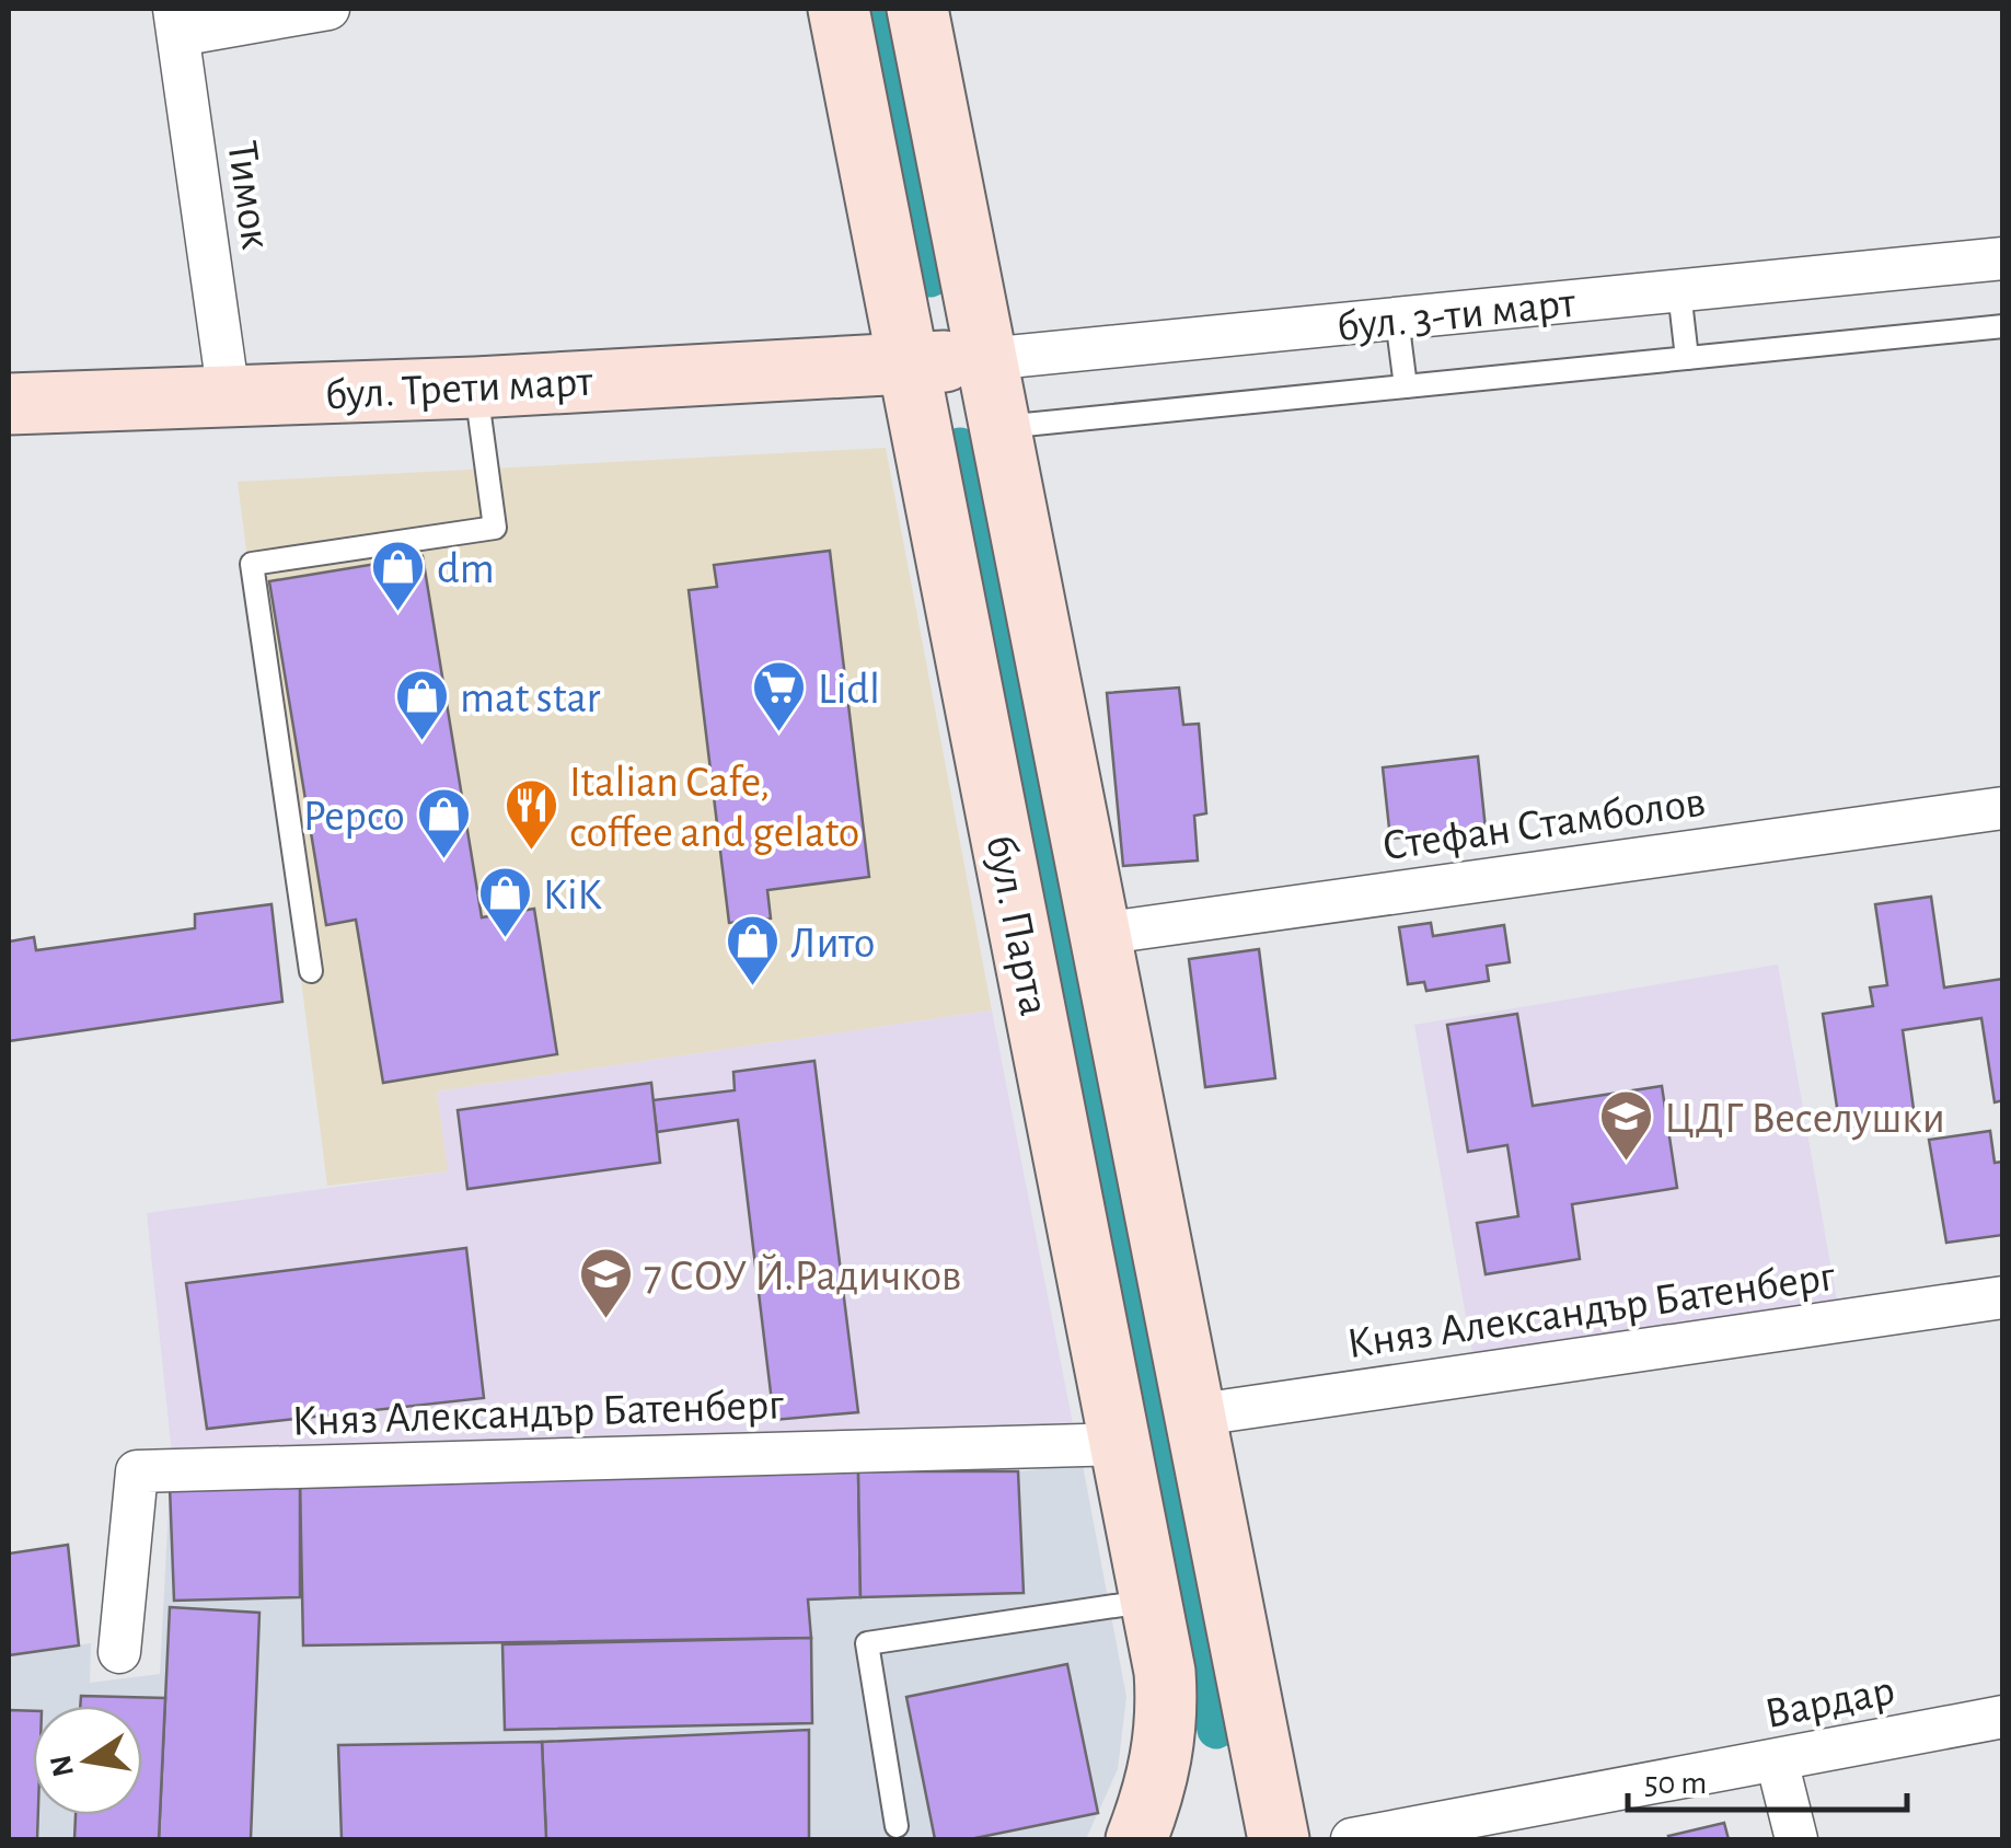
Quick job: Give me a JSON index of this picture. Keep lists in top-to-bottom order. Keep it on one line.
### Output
{"streets":{"main road":["бул. 3-ти март","бул. Трети март","бул. Парта"],"street":["Тимок","Стефан Стамболов","Княз Александър Батенберг","Вардар"]},"crossings":[["Тимок","бул. Трети март"],["бул. 3-ти март","бул. Трети март"],["бул. 3-ти март","бул. Парта"],["бул. Трети март","бул. Парта"],["Стефан Стамболов","бул. Парта"],["бул. Парта","Княз Александър Батенберг"]],"places":{"shop":["dm","mat star","Pepco","KiK","Лито"],"supermarket":["Lidl"],"restaurant":["Italian Cafe, coffee and gelato"],"school or university":["ЦДГ Веселушки","7 СОУ Й.Радичков"]},"scale_bar":"50 m","north":"left"}
